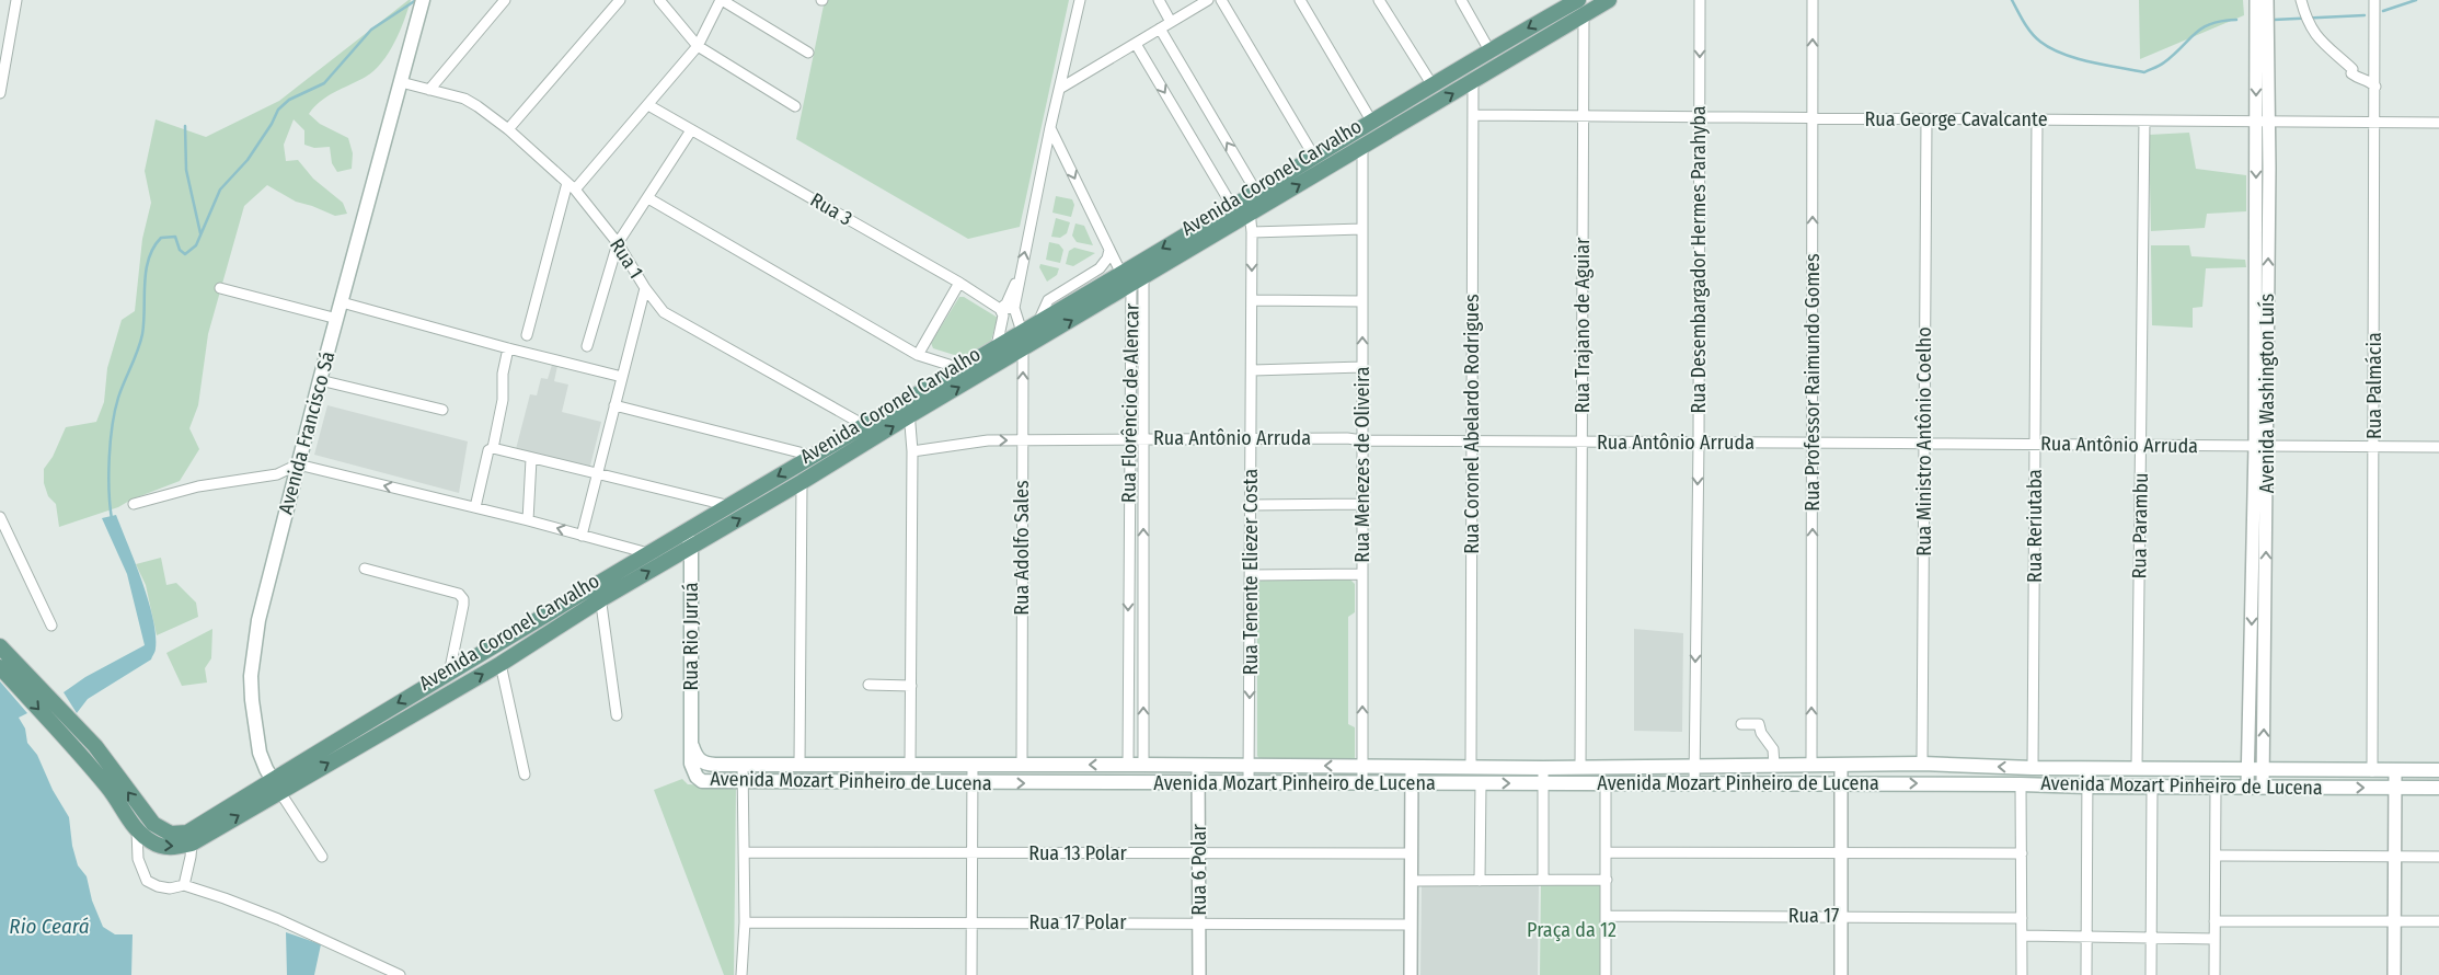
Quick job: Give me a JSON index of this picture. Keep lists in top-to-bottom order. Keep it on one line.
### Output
{"streets":{"main road":["Avenida Coronel Carvalho","Avenida Francisco Sá","Rua Rio Juruá","Avenida Mozart Pinheiro de Lucena"],"street":["Rua George Cavalcante","Rua 3","Rua 1","Rua Desembargador Hermes Parahyba","Rua Trajano de Aguiar","Rua Professor Raimundo Gomes","Rua Palmácia","Avenida Washington Luís","Rua Florêncio de Alencar","Rua Coronel Abelardo Rodrigues","Rua Antônio Arruda","Rua Ministro Antônio Coelho","Rua Menezes de Oliveira","Rua Reriutaba","Rua Parambu","Rua Adolfo Sales","Rua Tenente Eliezer Costa","Rua 13 Polar","Rua 6 Polar","Rua 17","Rua 17 Polar"]},"crossings":[["Rua George Cavalcante","Rua Desembargador Hermes Parahyba"],["Rua George Cavalcante","Rua Trajano de Aguiar"],["Rua George Cavalcante","Rua Professor Raimundo Gomes"],["Rua George Cavalcante","Rua Palmácia"],["Rua George Cavalcante","Avenida Washington Luís"],["Rua George Cavalcante","Rua Coronel Abelardo Rodrigues"],["Rua George Cavalcante","Rua Ministro Antônio Coelho"],["Rua George Cavalcante","Rua Reriutaba"],["Rua George Cavalcante","Rua Parambu"],["Avenida Coronel Carvalho","Rua 1"],["Avenida Coronel Carvalho","Rua Trajano de Aguiar"],["Avenida Coronel Carvalho","Rua Florêncio de Alencar"],["Avenida Coronel Carvalho","Rua Coronel Abelardo Rodrigues"],["Avenida Coronel Carvalho","Avenida Francisco Sá"],["Avenida Coronel Carvalho","Rua Menezes de Oliveira"],["Avenida Coronel Carvalho","Rua Adolfo Sales"],["Avenida Coronel Carvalho","Rua Tenente Eliezer Costa"],["Avenida Coronel Carvalho","Rua Rio Juruá"],["Rua 1","Avenida Francisco Sá"],["Rua Desembargador Hermes Parahyba","Rua Antônio Arruda"],["Rua Desembargador Hermes Parahyba","Avenida Mozart Pinheiro de Lucena"],["Rua Trajano de Aguiar","Rua Antônio Arruda"],["Rua Trajano de Aguiar","Avenida Mozart Pinheiro de Lucena"],["Rua Professor Raimundo Gomes","Rua Antônio Arruda"],["Rua Professor Raimundo Gomes","Avenida Mozart Pinheiro de Lucena"],["Rua Palmácia","Rua Antônio Arruda"],["Rua Palmácia","Avenida Mozart Pinheiro de Lucena"],["Avenida Washington Luís","Rua Antônio Arruda"],["Avenida Washington Luís","Avenida Mozart Pinheiro de Lucena"],["Rua Florêncio de Alencar","Rua Antônio Arruda"],["Rua Florêncio de Alencar","Avenida Mozart Pinheiro de Lucena"],["Rua Coronel Abelardo Rodrigues","Rua Antônio Arruda"],["Rua Coronel Abelardo Rodrigues","Avenida Mozart Pinheiro de Lucena"],["Rua Antônio Arruda","Rua Ministro Antônio Coelho"],["Rua Antônio Arruda","Rua Menezes de Oliveira"],["Rua Antônio Arruda","Rua Reriutaba"],["Rua Antônio Arruda","Rua Parambu"],["Rua Antônio Arruda","Rua Adolfo Sales"],["Rua Antônio Arruda","Rua Tenente Eliezer Costa"],["Rua Ministro Antônio Coelho","Avenida Mozart Pinheiro de Lucena"],["Rua Menezes de Oliveira","Avenida Mozart Pinheiro de Lucena"],["Rua Reriutaba","Avenida Mozart Pinheiro de Lucena"],["Rua Parambu","Avenida Mozart Pinheiro de Lucena"],["Rua Adolfo Sales","Avenida Mozart Pinheiro de Lucena"],["Rua Tenente Eliezer Costa","Avenida Mozart Pinheiro de Lucena"],["Rua Rio Juruá","Avenida Mozart Pinheiro de Lucena"],["Avenida Mozart Pinheiro de Lucena","Rua 6 Polar"],["Rua 13 Polar","Rua 6 Polar"],["Rua 6 Polar","Rua 17 Polar"]],"one_way":["Rua Desembargador Hermes Parahyba","Rua Professor Raimundo Gomes","Rua Menezes de Oliveira","Rua Tenente Eliezer Costa"],"water":["Rio Ceará"],"parks":["Praça da 12"]}
